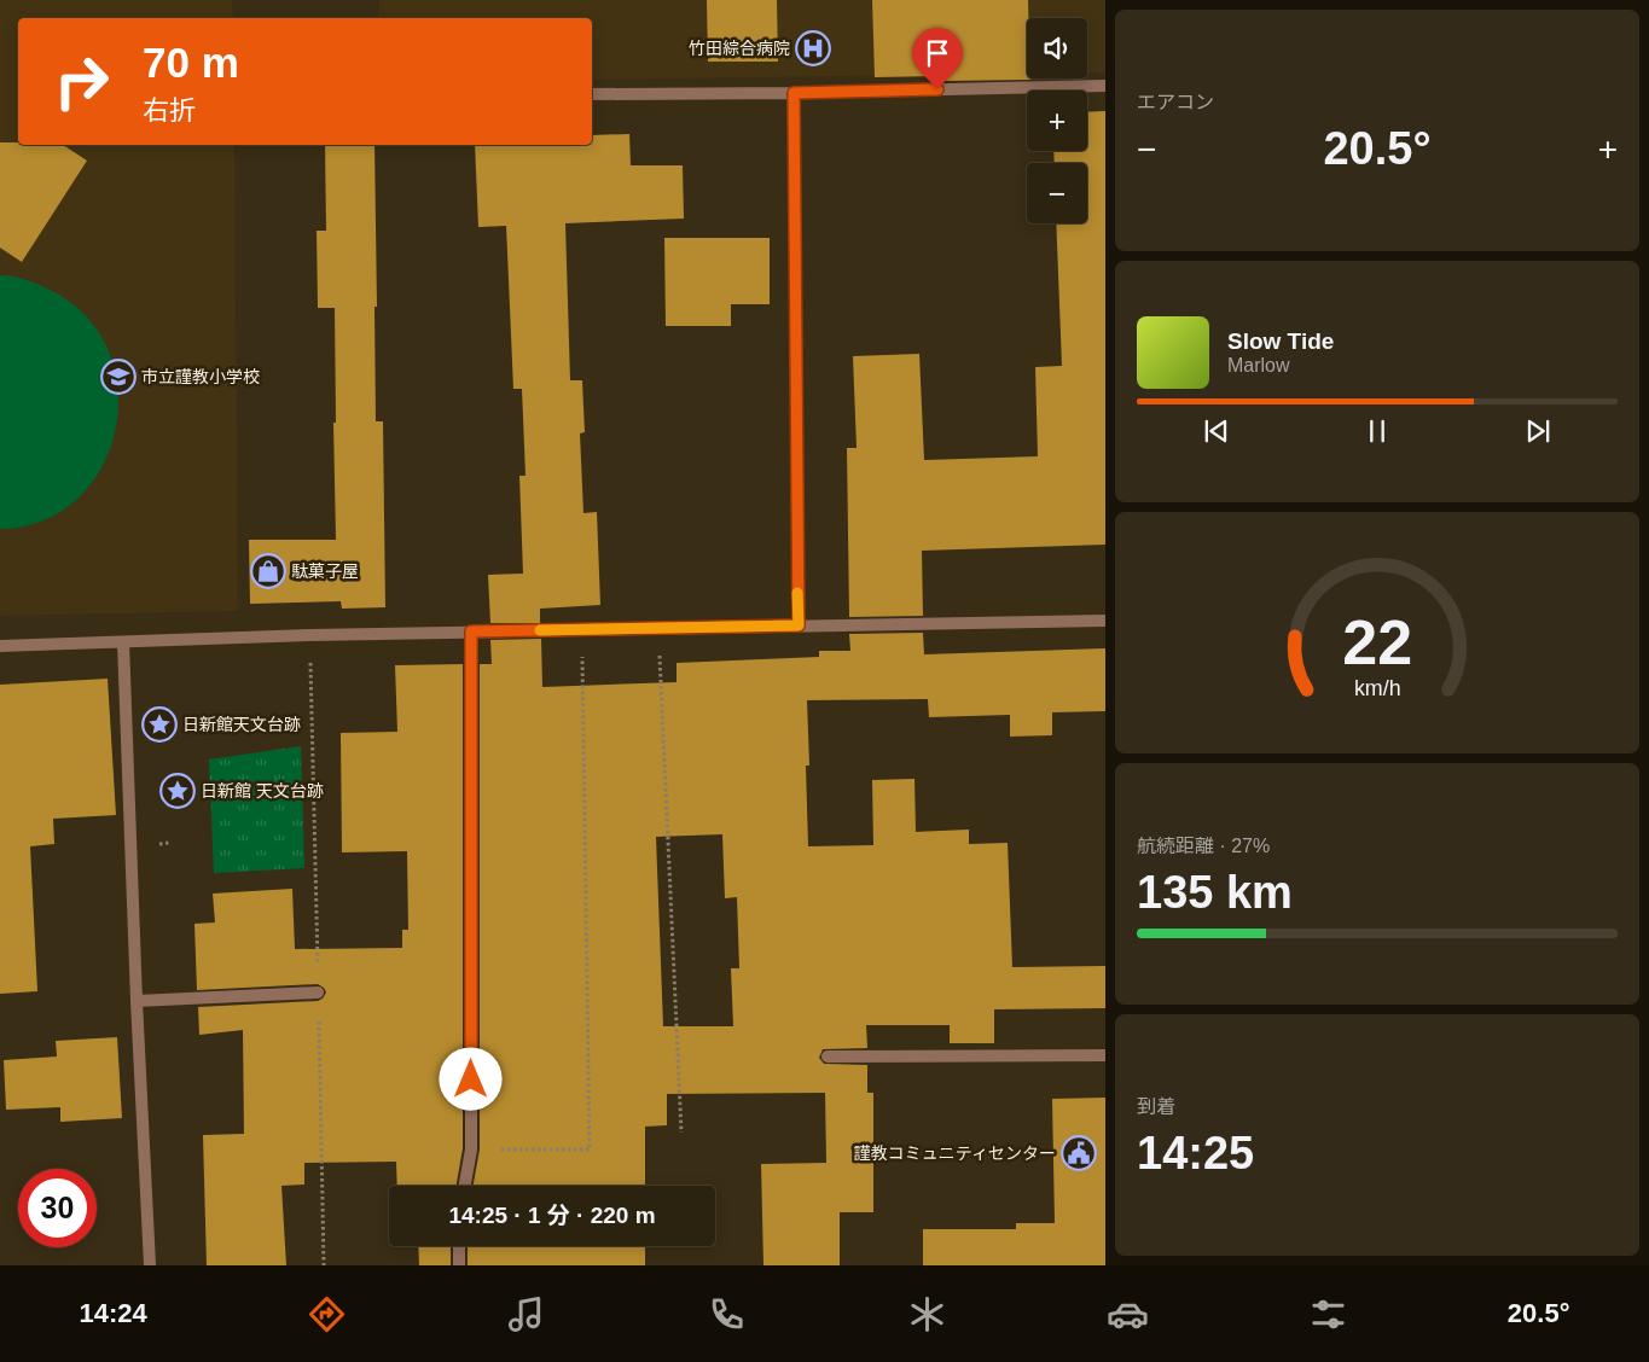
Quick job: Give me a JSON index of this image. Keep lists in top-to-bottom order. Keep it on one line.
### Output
{"places":{"hospital":["竹田綜合病院"],"school or university":["市立謹教小学校"],"shop":["駄菓子屋"],"place":["日新館天文台跡","日新館 天文台跡"],"public building":["謹教コミュニティセンター"]},"page":{"tile":["エアコン",["航続距離 · 27%","135 km"],["到着","14:25"]],"map_buttons":["+","−"],"turn":["70 m","右折"],"heat":["−","20.5°","+"],"song":["Slow Tide","Marlow"],"limit":"30","trip":"14:25 · 1 分 · 220 m","tabs":["14:24","20.5°"],"gauge":["22","km/h"]}}
